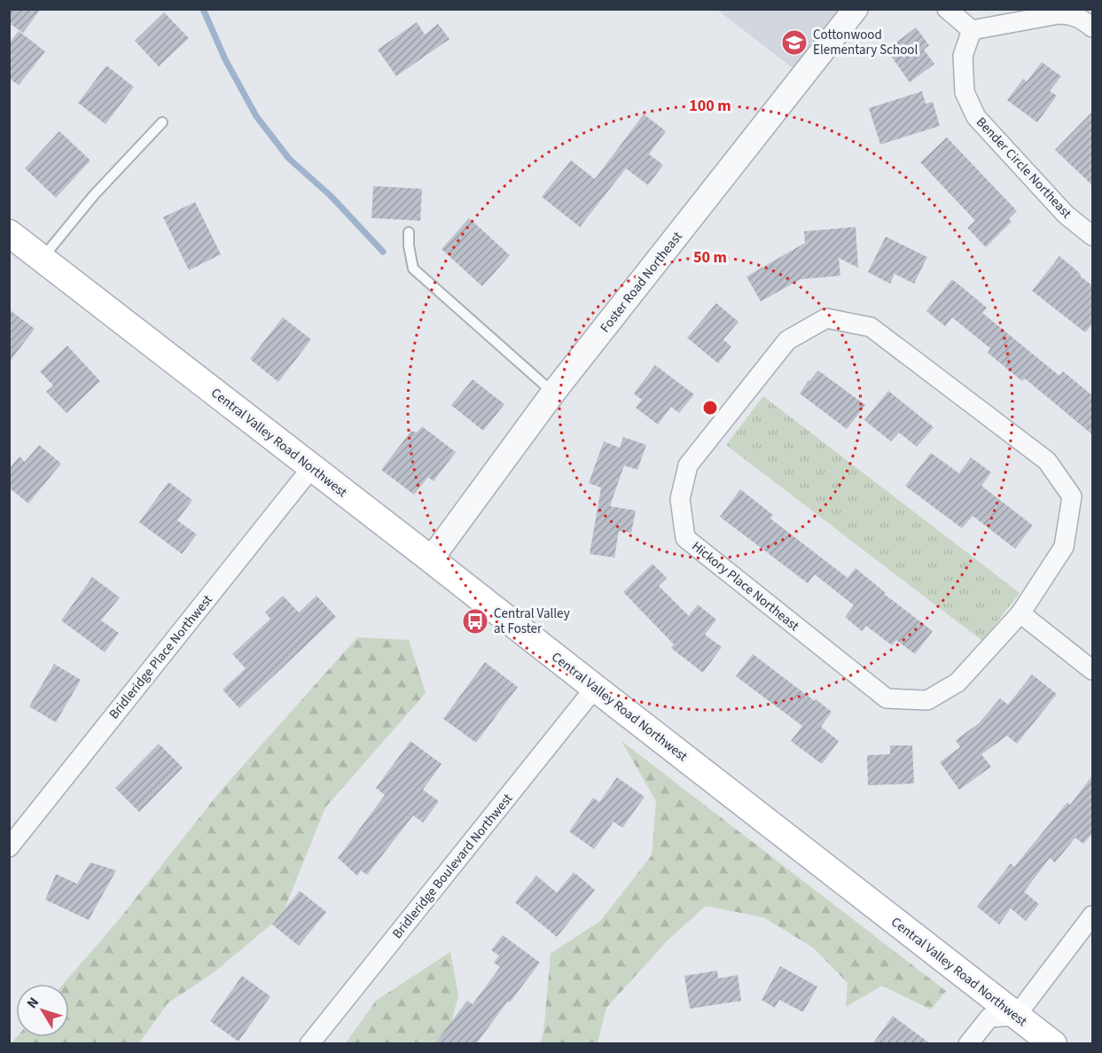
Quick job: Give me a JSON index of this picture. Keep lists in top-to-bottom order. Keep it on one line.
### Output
{"streets":{"main road":["Central Valley Road Northwest"],"street":["Bender Circle Northeast","Foster Road Northeast","Hickory Place Northeast","Bridleridge Place Northwest","Bridleridge Boulevard Northwest"]},"crossings":[["Foster Road Northeast","Central Valley Road Northwest"],["Central Valley Road Northwest","Bridleridge Place Northwest"],["Central Valley Road Northwest","Bridleridge Boulevard Northwest"]],"places":{"school or university":["Cottonwood Elementary School"],"bus stop":["Central Valley at Foster"]},"north":"top left","rings":["100 m","50 m"]}
